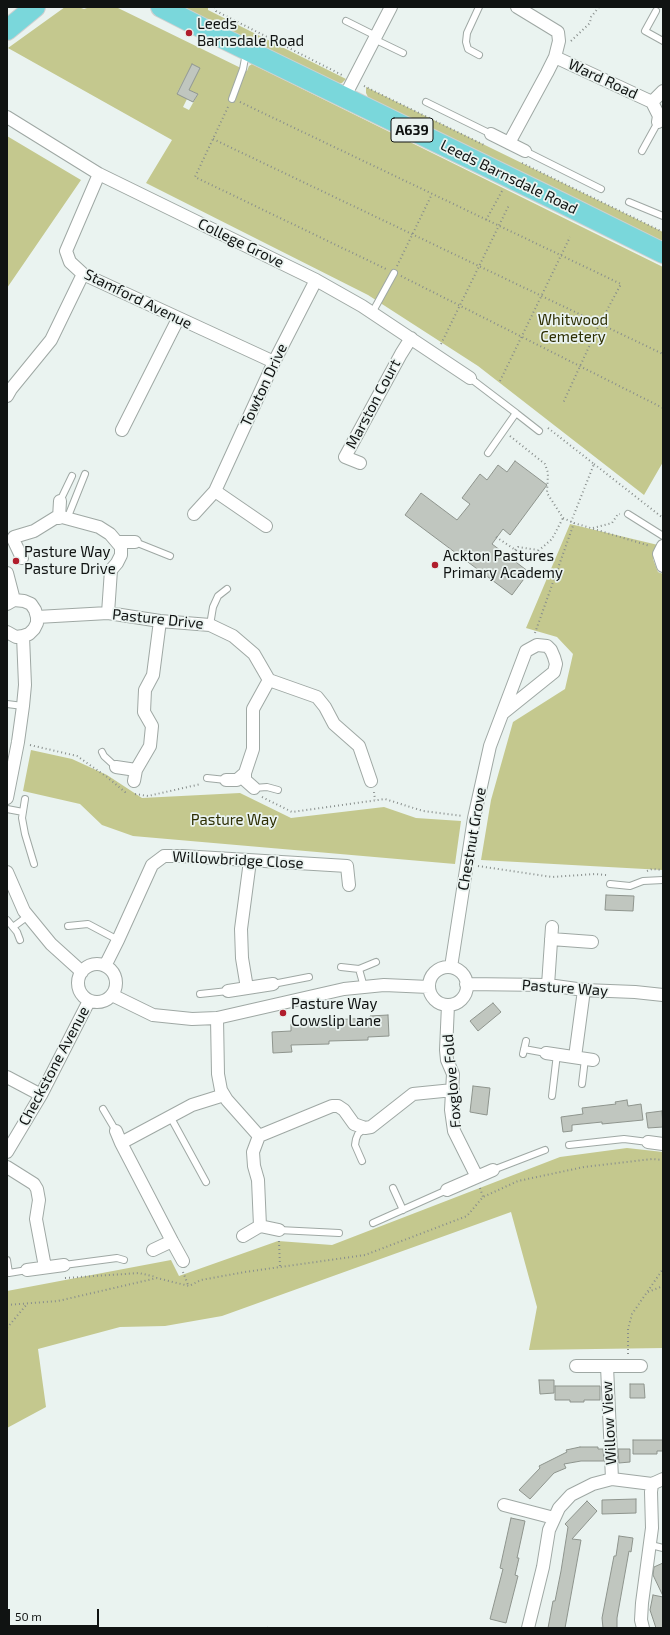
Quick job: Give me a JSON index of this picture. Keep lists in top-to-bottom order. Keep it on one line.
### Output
{"streets":{"main road":["A639","Leeds Barnsdale Road"],"street":["Ward Road","College Grove","Stamford Avenue","Towton Drive","Marston Court","Pasture Drive","Chestnut Grove","Willowbridge Close","Pasture Way","Checkstone Avenue","Foxglove Fold","Willow View"]},"crossings":[["College Grove","Stamford Avenue"],["College Grove","Towton Drive"],["College Grove","Marston Court"],["Stamford Avenue","Towton Drive"],["Chestnut Grove","Pasture Way"],["Chestnut Grove","Foxglove Fold"],["Willowbridge Close","Checkstone Avenue"],["Pasture Way","Foxglove Fold"]],"parks":["Whitwood Cemetery","Pasture Way"],"places":["Leeds Barnsdale Road","Pasture Way Pasture Drive","Ackton Pastures Primary Academy","Pasture Way Cowslip Lane"],"scale_bar":"50 m"}
